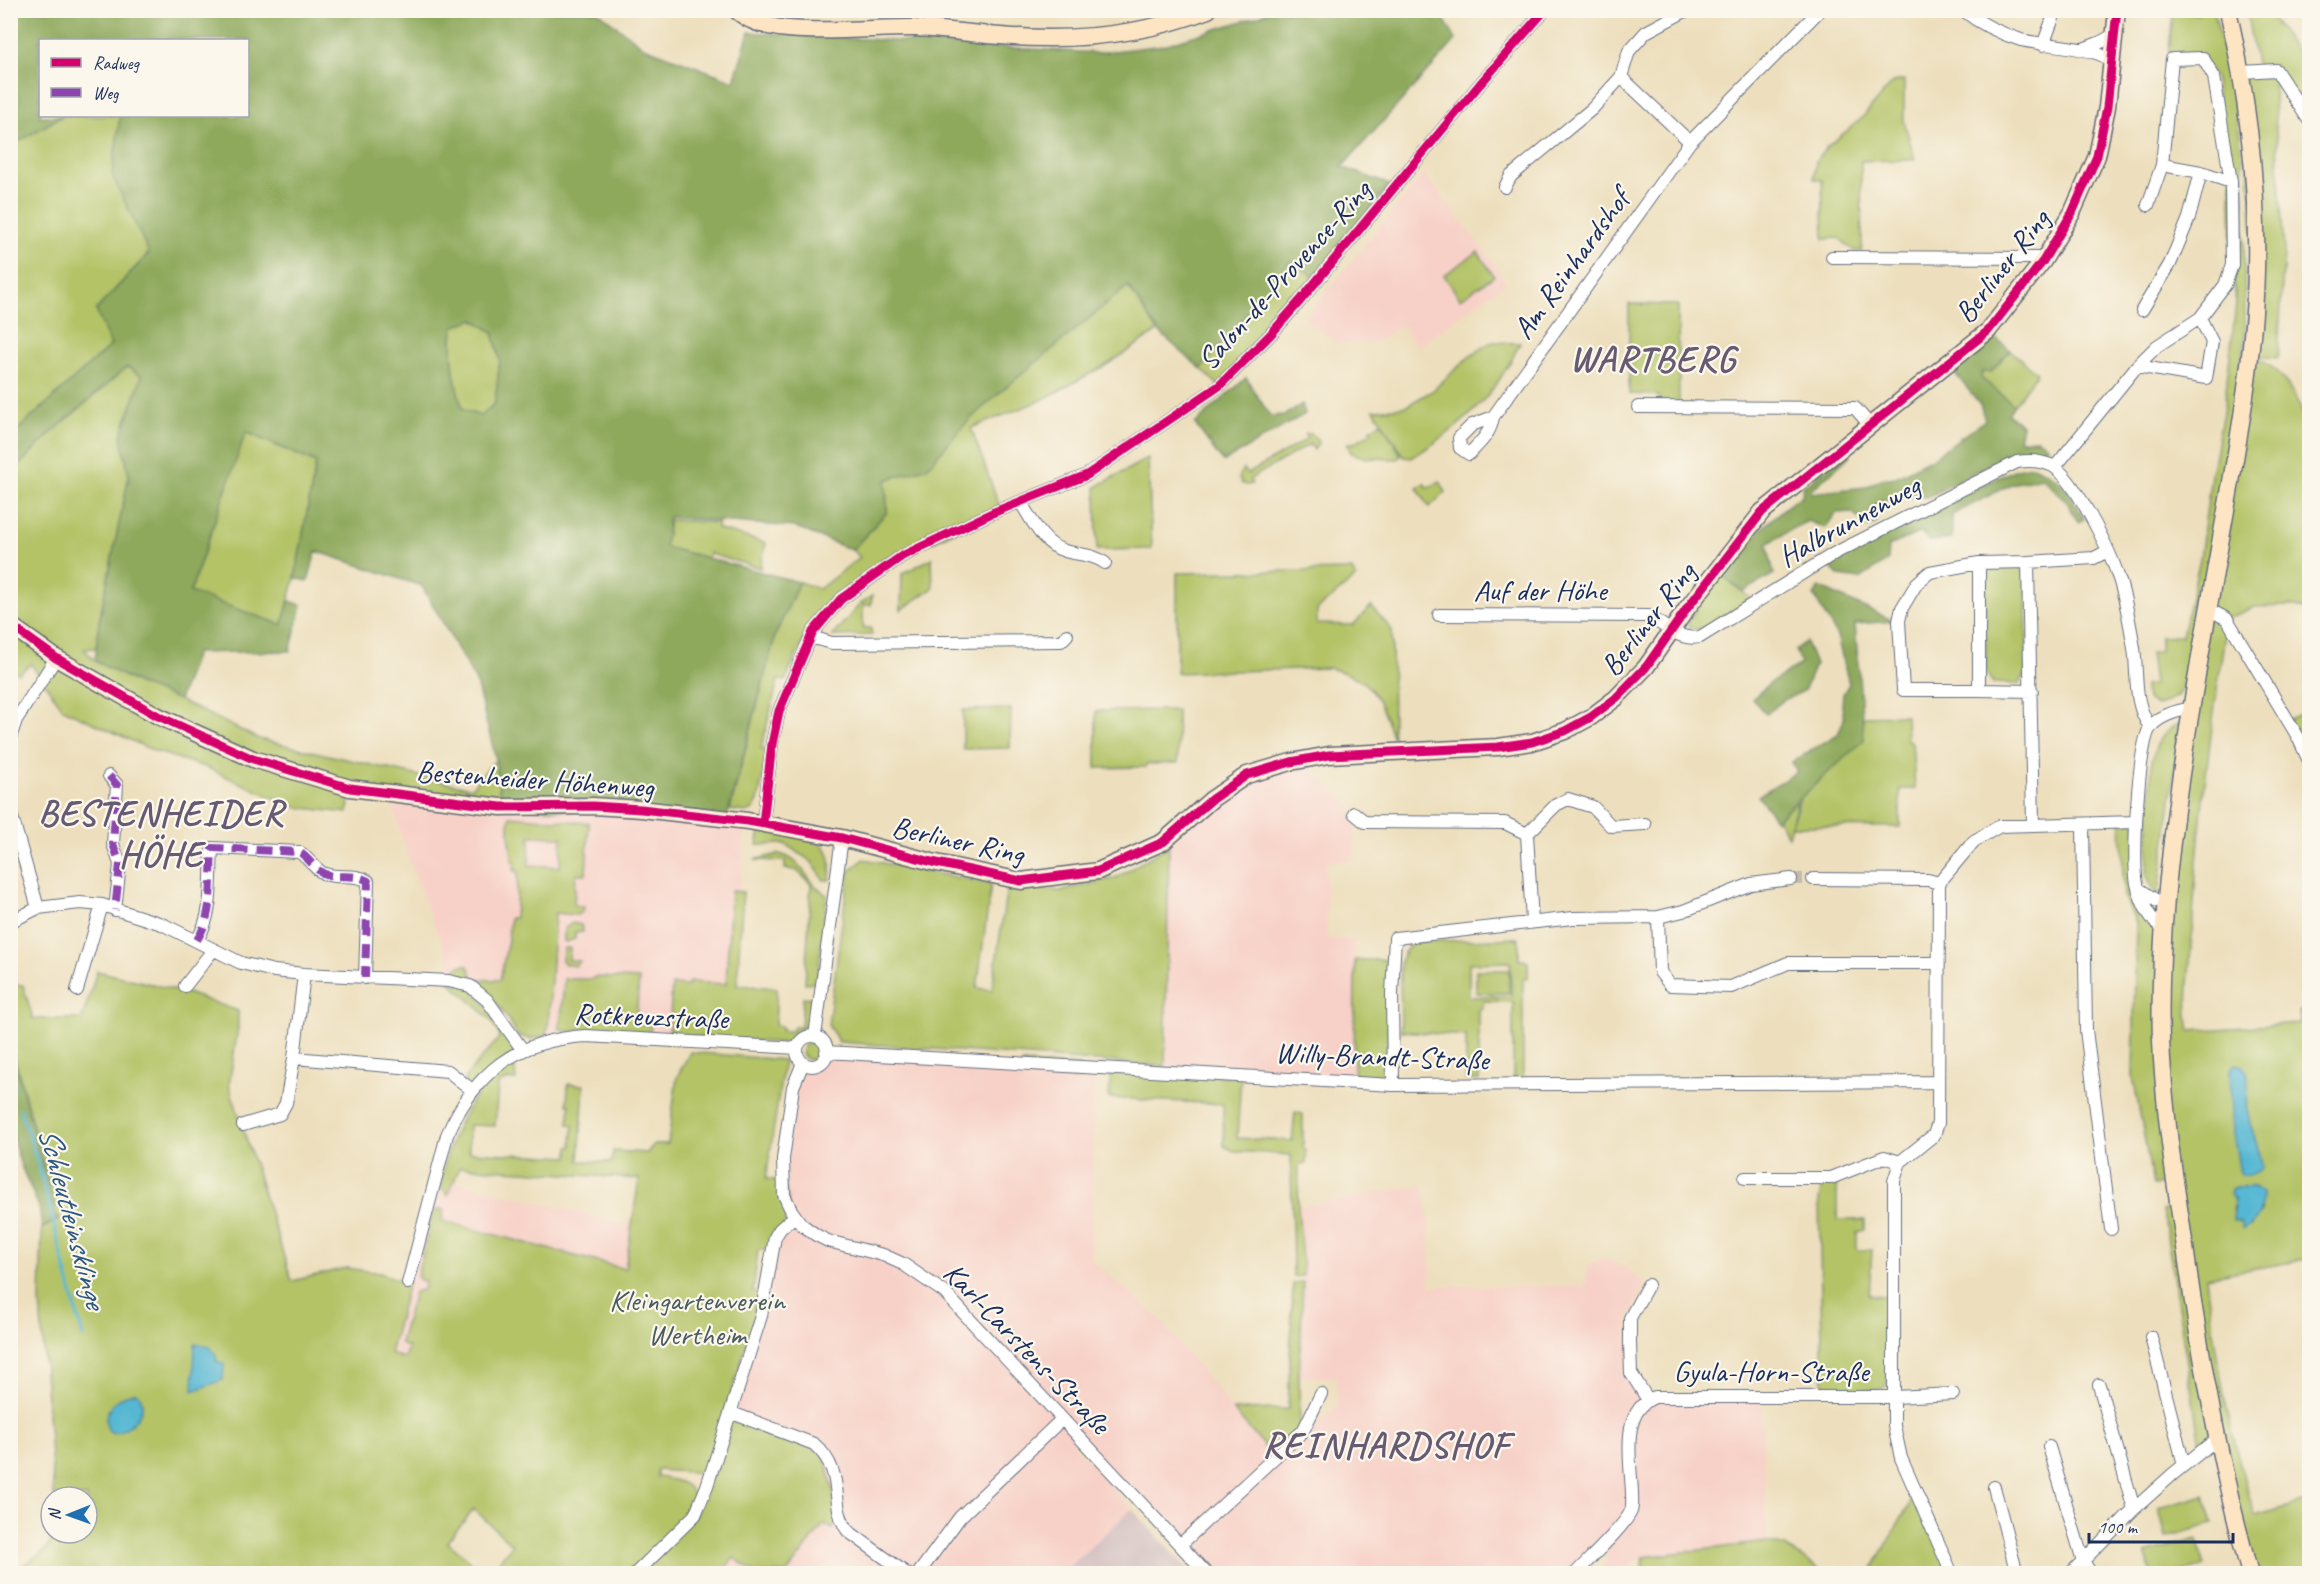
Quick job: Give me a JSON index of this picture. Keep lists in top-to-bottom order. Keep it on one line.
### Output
{"streets":{"street":["Am Reinhardshof","Berliner Ring","Salon-de-Provence-Ring","Halbrunnenweg","Auf der Höhe","Bestenheider Höhenweg","Rotkreuzstraße","Willy-Brandt-Straße","Karl-Carstens-Straße","Gyula-Horn-Straße"]},"crossings":[["Berliner Ring","Halbrunnenweg"],["Berliner Ring","Auf der Höhe"],["Berliner Ring","Bestenheider Höhenweg"],["Salon-de-Provence-Ring","Bestenheider Höhenweg"],["Halbrunnenweg","Auf der Höhe"],["Rotkreuzstraße","Willy-Brandt-Straße"],["Rotkreuzstraße","Karl-Carstens-Straße"],["Willy-Brandt-Straße","Karl-Carstens-Straße"]],"districts":["WARTBERG","BESTENHEIDER HÖHE","REINHARDSHOF"],"water":["Schleutleinsklinge"],"parks":["Kleingartenverein Wertheim"],"legend":["Radweg","Weg"],"scale_bar":"100 m","north":"left"}
